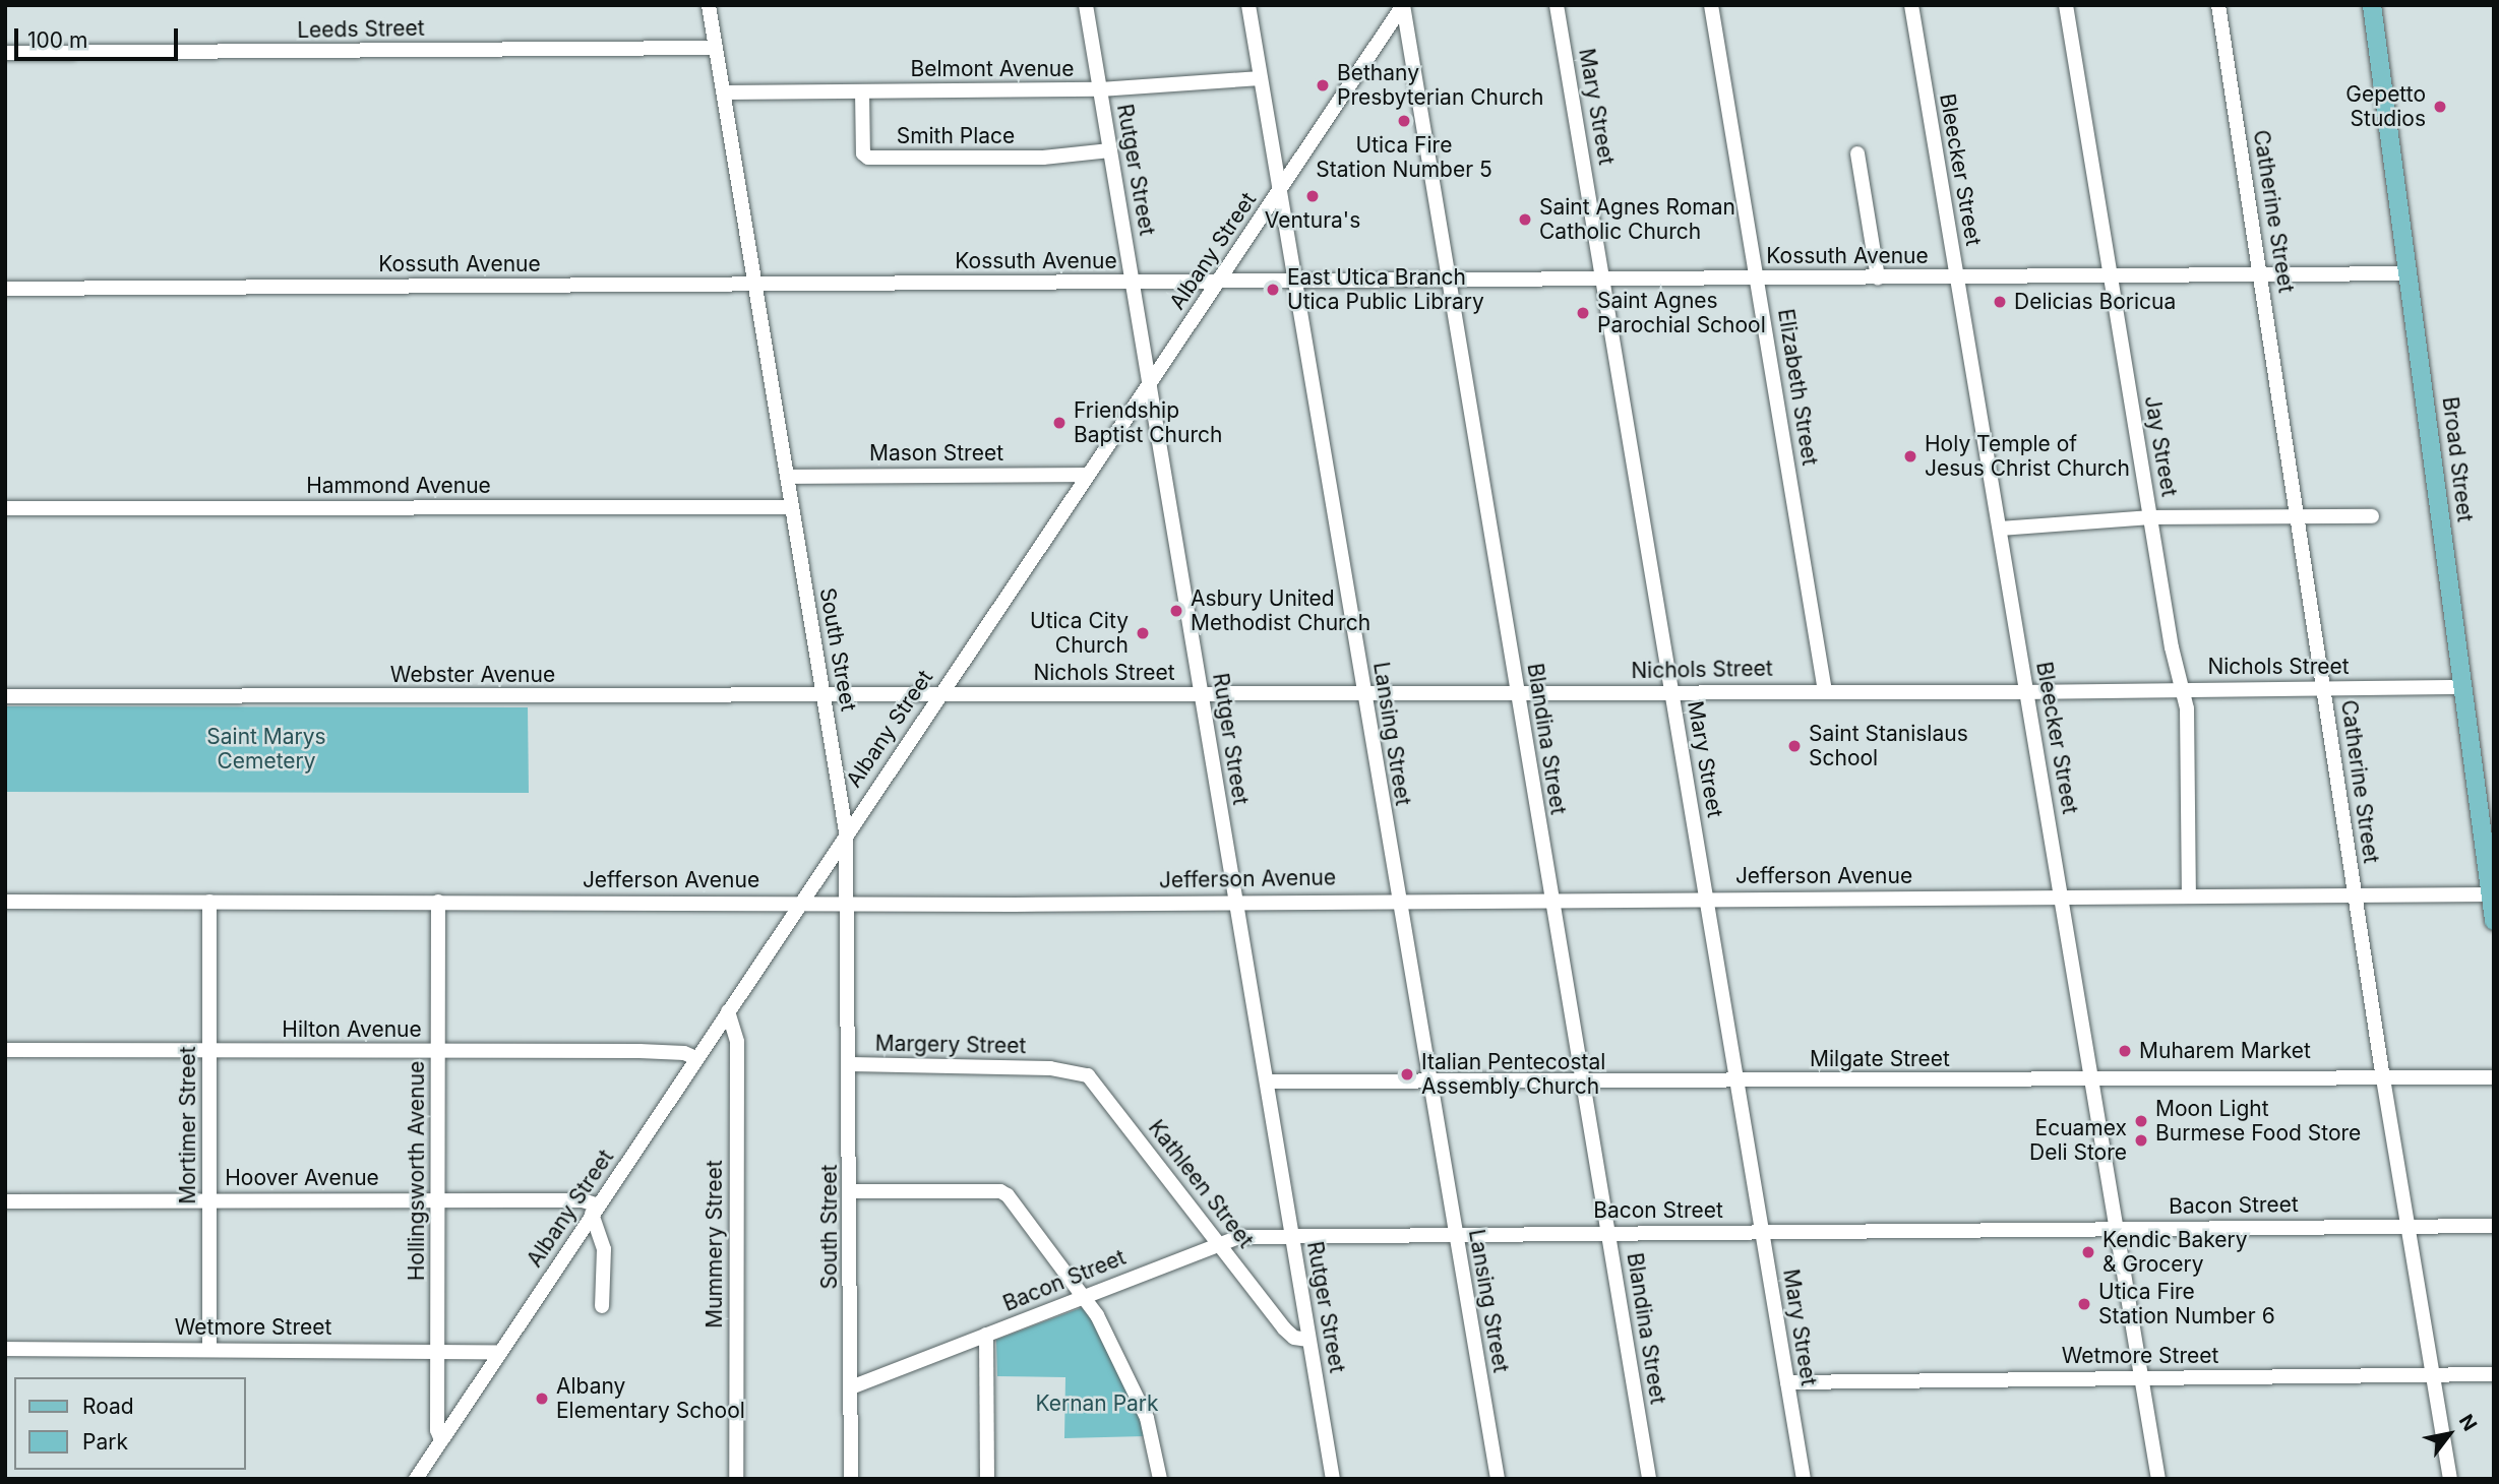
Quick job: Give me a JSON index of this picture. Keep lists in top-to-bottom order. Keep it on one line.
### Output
{"streets":{"main road":["Broad Street"],"street":["Leeds Street","Belmont Avenue","Mary Street","Smith Place","Rutger Street","Bleecker Street","Catherine Street","Albany Street","Kossuth Avenue","Elizabeth Street","Jay Street","Mason Street","Hammond Avenue","South Street","Nichols Street","Webster Avenue","Lansing Street","Blandina Street","Jefferson Avenue","Hilton Avenue","Margery Street","Milgate Street","Mortimer Street","Hollingsworth Avenue","Hoover Avenue","Kathleen Street","Bacon Street","Mummery Street","Wetmore Street"]},"crossings":[["Leeds Street","South Street"],["Belmont Avenue","Smith Place"],["Belmont Avenue","Rutger Street"],["Belmont Avenue","South Street"],["Belmont Avenue","Lansing Street"],["Mary Street","Kossuth Avenue"],["Mary Street","Nichols Street"],["Mary Street","Jefferson Avenue"],["Mary Street","Milgate Street"],["Mary Street","Bacon Street"],["Mary Street","Wetmore Street"],["Smith Place","Rutger Street"],["Rutger Street","Albany Street"],["Rutger Street","Kossuth Avenue"],["Rutger Street","Nichols Street"],["Rutger Street","Jefferson Avenue"],["Rutger Street","Milgate Street"],["Rutger Street","Kathleen Street"],["Rutger Street","Bacon Street"],["Bleecker Street","Kossuth Avenue"],["Bleecker Street","Nichols Street"],["Bleecker Street","Jefferson Avenue"],["Bleecker Street","Milgate Street"],["Bleecker Street","Bacon Street"],["Bleecker Street","Wetmore Street"],["Catherine Street","Kossuth Avenue"],["Catherine Street","Nichols Street"],["Catherine Street","Jefferson Avenue"],["Catherine Street","Milgate Street"],["Catherine Street","Bacon Street"],["Catherine Street","Wetmore Street"],["Albany Street","Kossuth Avenue"],["Albany Street","Mason Street"],["Albany Street","South Street"],["Albany Street","Nichols Street"],["Albany Street","Webster Avenue"],["Albany Street","Lansing Street"],["Albany Street","Blandina Street"],["Albany Street","Jefferson Avenue"],["Albany Street","Hilton Avenue"],["Albany Street","Hollingsworth Avenue"],["Albany Street","Hoover Avenue"],["Albany Street","Mummery Street"],["Albany Street","Wetmore Street"],["Kossuth Avenue","Elizabeth Street"],["Kossuth Avenue","Jay Street"],["Kossuth Avenue","Broad Street"],["Kossuth Avenue","South Street"],["Kossuth Avenue","Lansing Street"],["Kossuth Avenue","Blandina Street"],["Elizabeth Street","Nichols Street"],["Jay Street","Nichols Street"],["Jay Street","Jefferson Avenue"],["Mason Street","South Street"],["Broad Street","Nichols Street"],["Broad Street","Jefferson Avenue"],["Hammond Avenue","South Street"],["South Street","Webster Avenue"],["South Street","Jefferson Avenue"],["South Street","Margery Street"],["South Street","Bacon Street"],["Nichols Street","Webster Avenue"],["Nichols Street","Lansing Street"],["Nichols Street","Blandina Street"],["Lansing Street","Jefferson Avenue"],["Lansing Street","Milgate Street"],["Lansing Street","Bacon Street"],["Blandina Street","Jefferson Avenue"],["Blandina Street","Milgate Street"],["Blandina Street","Bacon Street"],["Jefferson Avenue","Mortimer Street"],["Jefferson Avenue","Hollingsworth Avenue"],["Hilton Avenue","Mortimer Street"],["Hilton Avenue","Hollingsworth Avenue"],["Margery Street","Kathleen Street"],["Mortimer Street","Hoover Avenue"],["Mortimer Street","Wetmore Street"],["Hollingsworth Avenue","Hoover Avenue"],["Hollingsworth Avenue","Wetmore Street"],["Kathleen Street","Bacon Street"]],"parks":["Saint Marys Cemetery","Kernan Park"],"places":["Bethany Presbyterian Church","Gepetto Studios","Utica Fire Station Number 5","Ventura's","Saint Agnes Roman Catholic Church","East Utica Branch Utica Public Library","Delicias Boricua","Saint Agnes Parochial School","Friendship Baptist Church","Holy Temple of Jesus Christ Church","Asbury United Methodist Church","Utica City Church","Saint Stanislaus School","Muharem Market","Italian Pentecostal Assembly Church","Moon Light Burmese Food Store","Ecuamex Deli Store","Kendic Bakery & Grocery","Utica Fire Station Number 6","Albany Elementary School"],"legend":["Road","Park"],"scale_bar":"100 m","north":"top right"}
